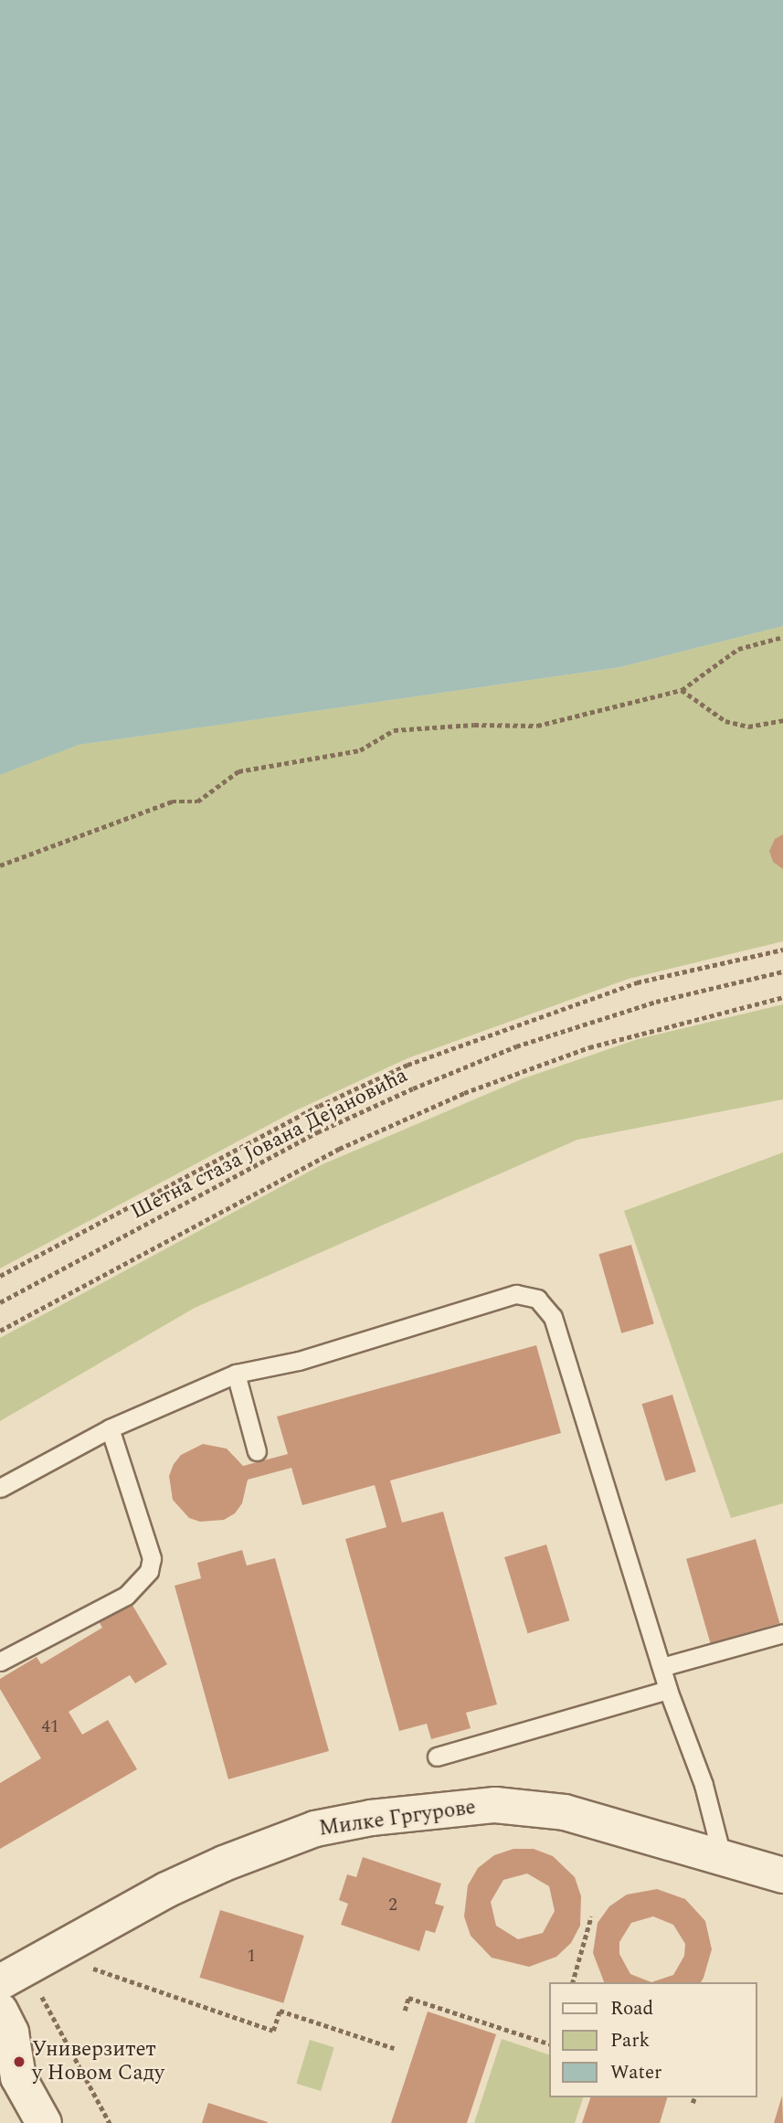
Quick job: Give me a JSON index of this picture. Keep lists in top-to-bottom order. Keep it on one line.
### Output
{"streets":{"street":["Милке Гргурове"],"path":["Шетна стаза Јована Дејановића"]},"places":["Универзитет у Новом Саду"],"house_numbers":["41","2","1"],"legend":["Road","Park","Water"]}
